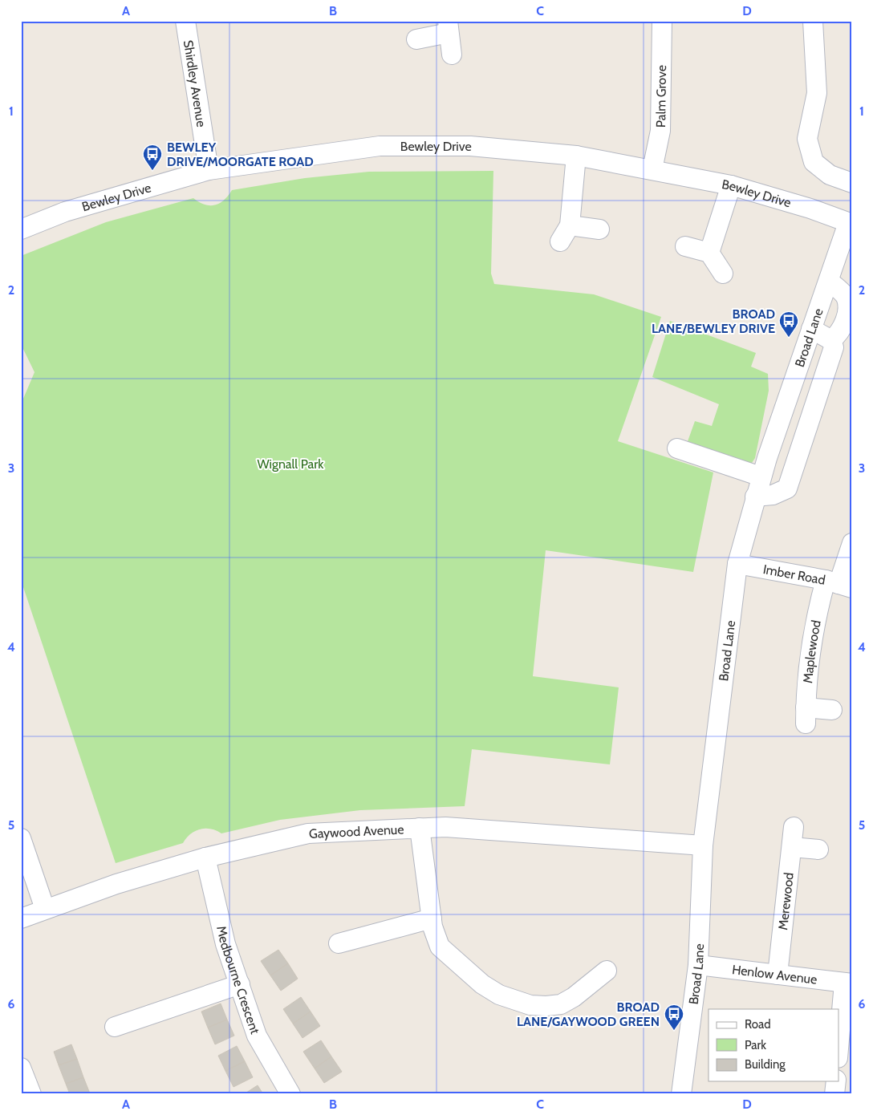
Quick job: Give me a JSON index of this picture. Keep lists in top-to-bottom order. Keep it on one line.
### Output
{"streets":{"street":["Shirdley Avenue","Palm Grove","Bewley Drive","Broad Lane","Imber Road","Maplewood","Gaywood Avenue","Merewood","Henlow Avenue","Medbourne Crescent"]},"crossings":[["Shirdley Avenue","Bewley Drive"],["Palm Grove","Bewley Drive"],["Bewley Drive","Broad Lane"],["Broad Lane","Imber Road"],["Broad Lane","Gaywood Avenue"],["Broad Lane","Henlow Avenue"],["Imber Road","Maplewood"],["Gaywood Avenue","Medbourne Crescent"],["Merewood","Henlow Avenue"]],"parks":["Wignall Park"],"places":{"bus stop":["BEWLEY DRIVE/MOORGATE ROAD","BROAD LANE/BEWLEY DRIVE","BROAD LANE/GAYWOOD GREEN"]},"legend":["Road","Park","Building"],"grid":{"columns":["A","B","C","D"],"rows":["1","2","3","4","5","6"]}}
